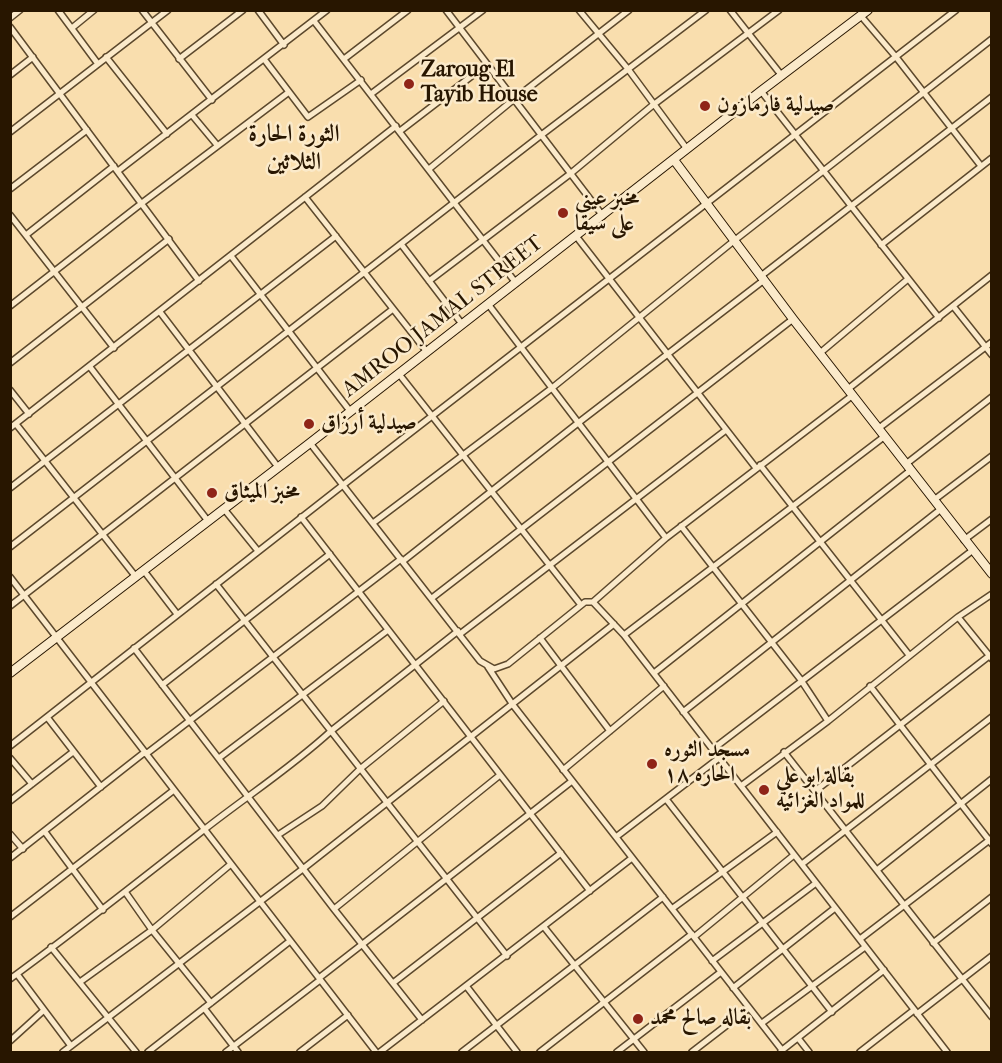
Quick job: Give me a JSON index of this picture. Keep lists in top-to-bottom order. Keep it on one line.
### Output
{"streets":{"street":["AMROO JAMAL STREET"]},"districts":["الثورة الحارة الثلاثين"],"places":["Zaroug El Tayib House","صيدلية فارمازون","مخبز عيني على سيقا","صيدلية أرزاق","مخبز الميثاق","مسجد الثوره الحاره ١٨","بقالة ابو علي للمواد الغزائيه","بقاله صالح محمد"]}
